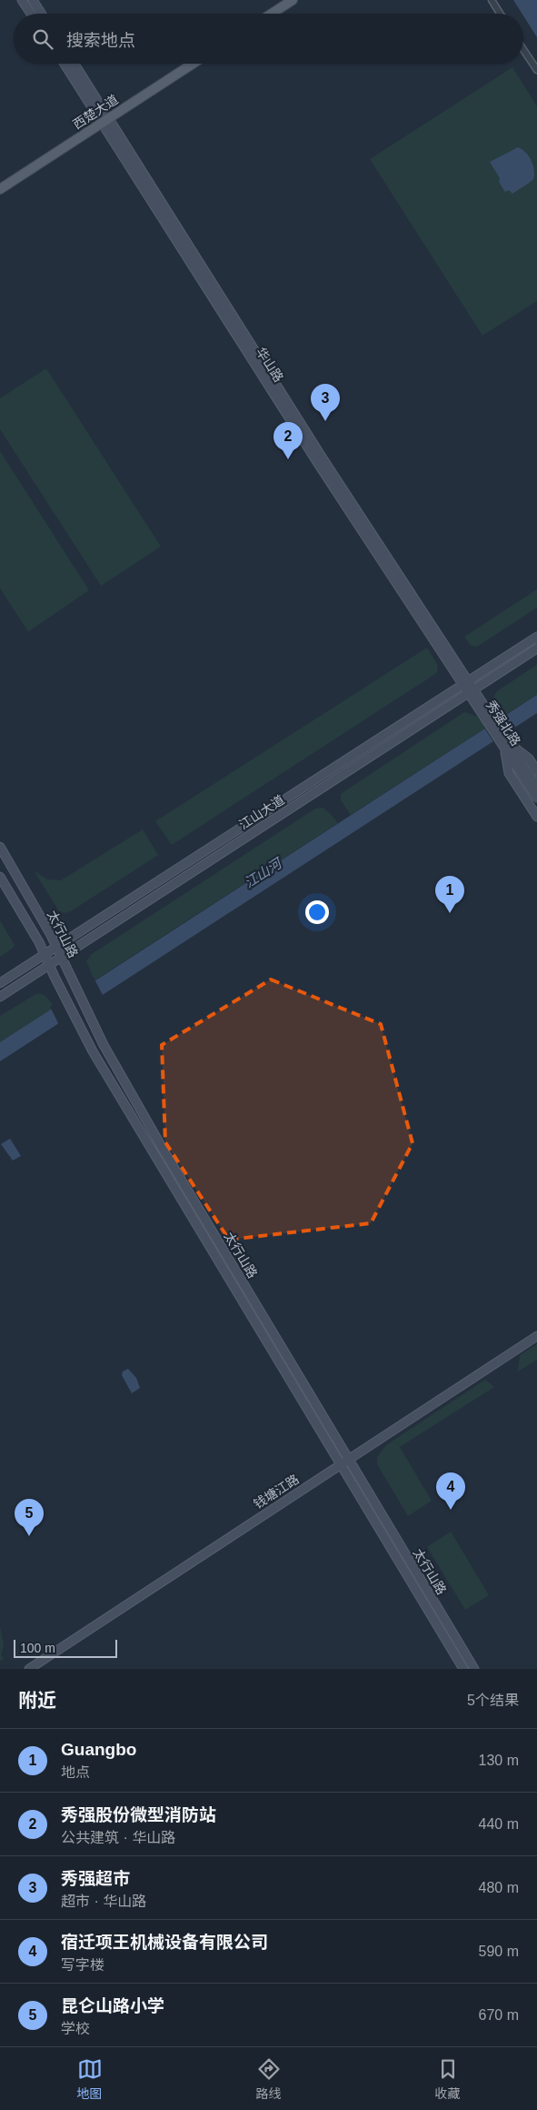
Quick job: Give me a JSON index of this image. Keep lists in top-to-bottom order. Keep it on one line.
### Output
{"streets":{"main road":["西楚大道"],"street":["华山路","秀强北路","江山大道","太行山路","钱塘江路"]},"crossings":[["西楚大道","华山路"],["华山路","秀强北路"],["华山路","江山大道"],["秀强北路","江山大道"],["江山大道","太行山路"],["太行山路","钱塘江路"]],"water":["江山河"],"scale_bar":"100 m","page":{"search":"搜索地点","pins":["3","2","1","4","5"],"scale":"100 m","heading":["附近","5个结果"],"list":[{"mark":"1","name":"Guangbo","note":"地点","value":"130 m"},{"mark":"2","name":"秀强股份微型消防站","note":"公共建筑 · 华山路","value":"440 m"},{"mark":"3","name":"秀强超市","note":"超市 · 华山路","value":"480 m"},{"mark":"4","name":"宿迁项王机械设备有限公司","note":"写字楼","value":"590 m"},{"mark":"5","name":"昆仑山路小学","note":"学校","value":"670 m"}],"nav":["地图","路线","收藏"]}}
